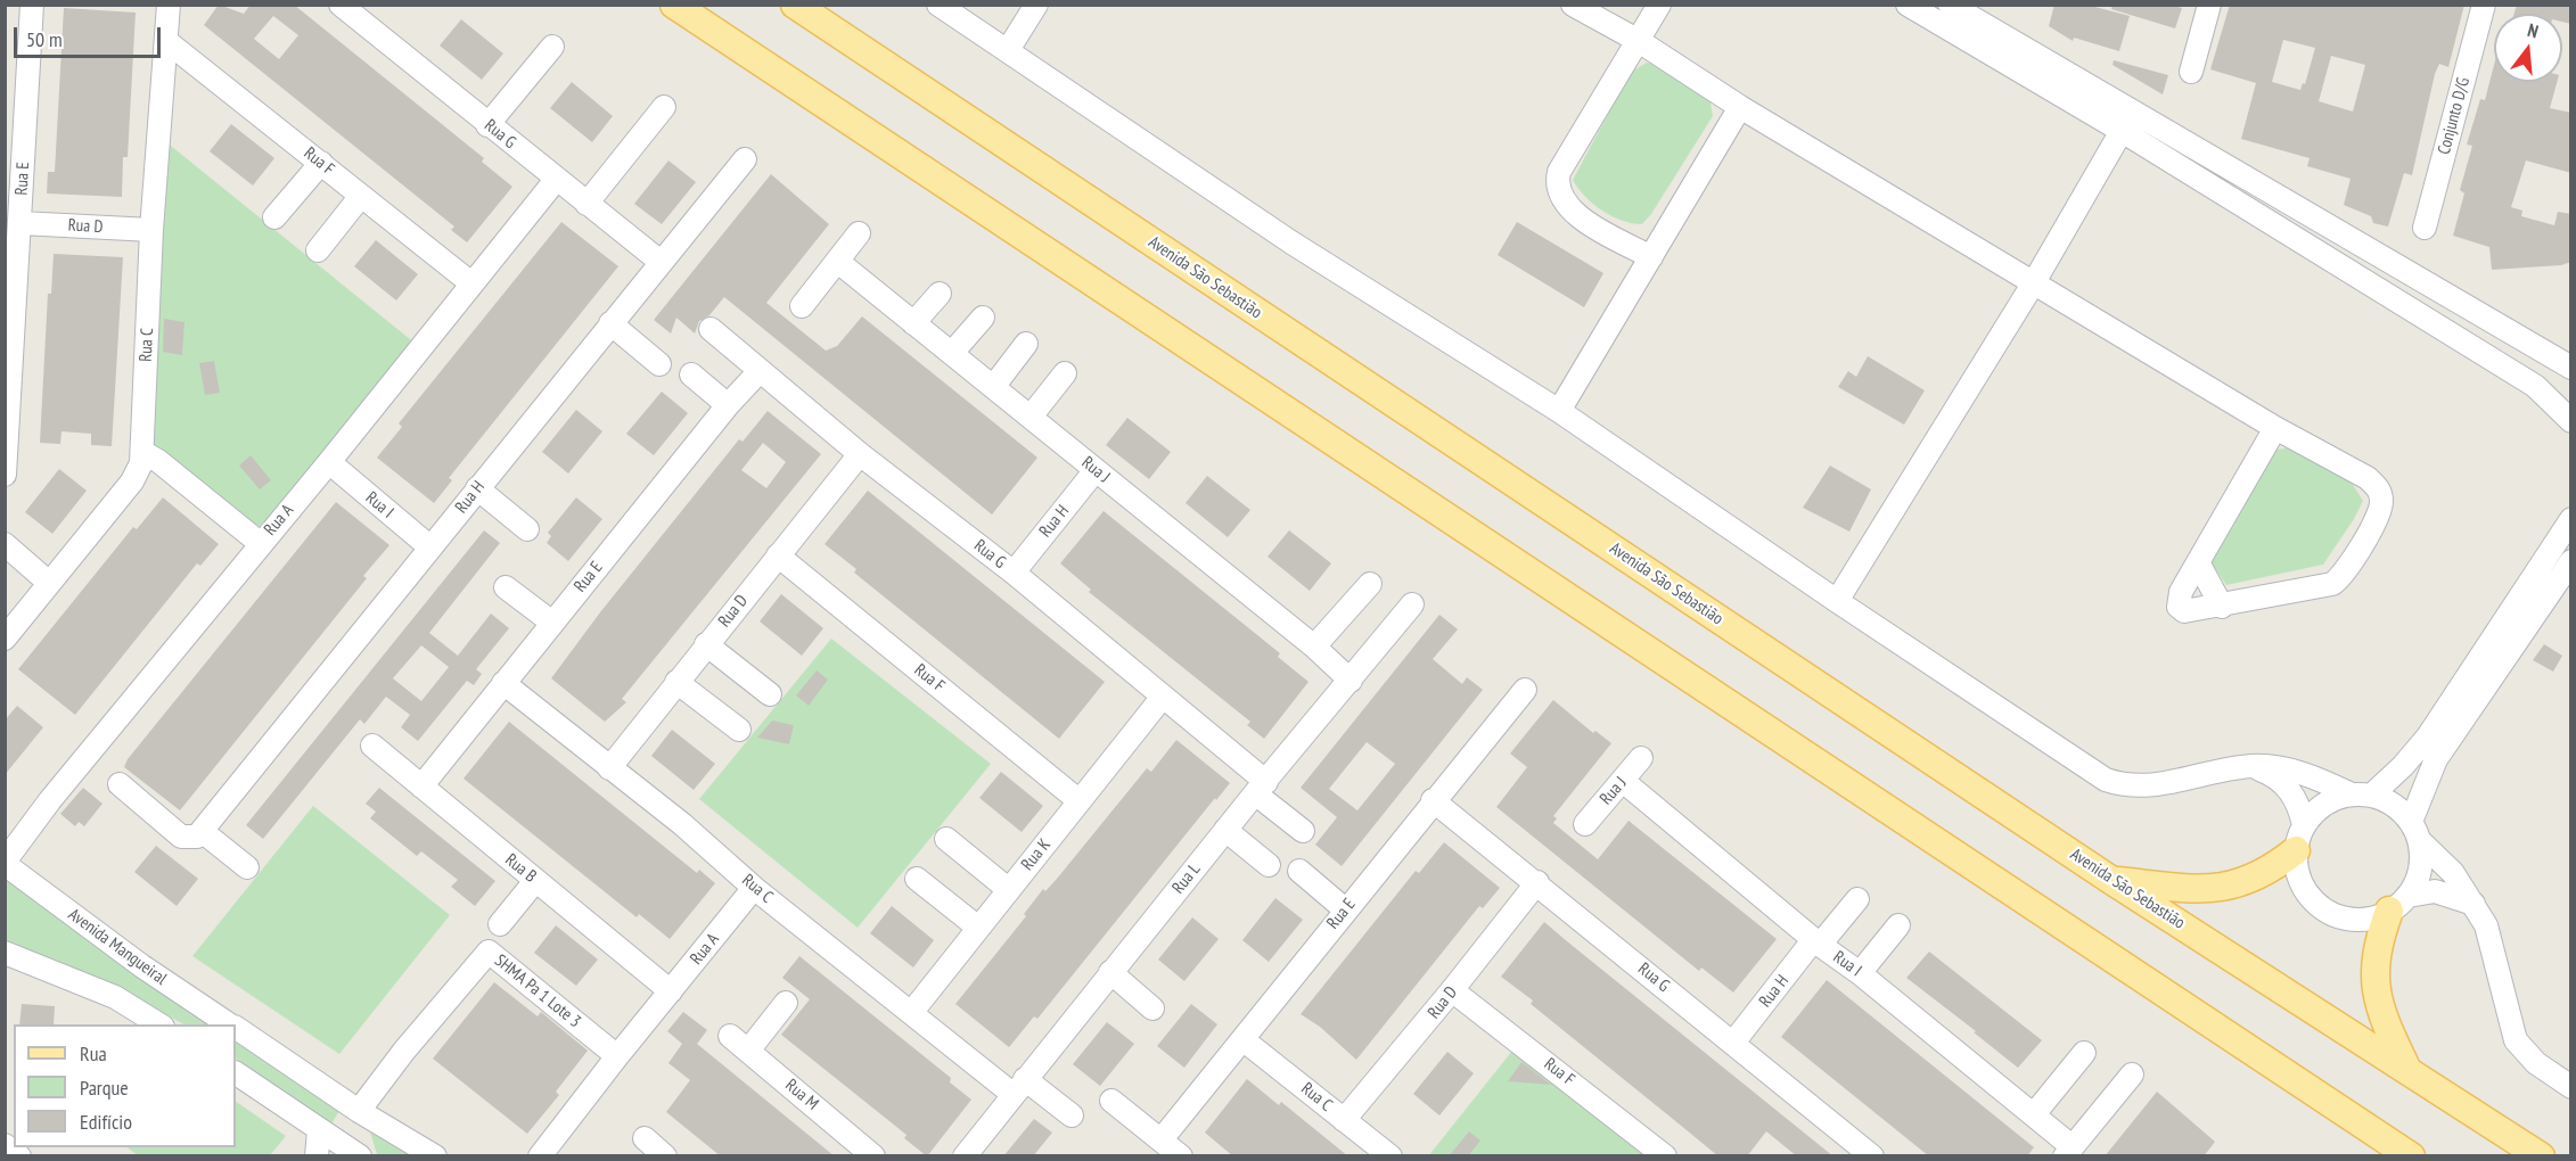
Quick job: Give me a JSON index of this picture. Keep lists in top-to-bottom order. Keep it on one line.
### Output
{"streets":{"main road":["Avenida São Sebastião"],"street":["Conjunto D/G","Rua G","Rua F","Rua E","Rua D","Rua C","Rua J","Rua H","Rua I","Rua A","Rua K","Rua B","Rua L","Avenida Mangueiral","SHMA Pa 1 Lote 3","Rua M"]},"crossings":[["Rua G","Rua E"],["Rua G","Rua D"],["Rua G","Rua H"],["Rua G","Rua A"],["Rua G","Rua K"],["Rua G","Rua L"],["Rua F","Rua D"],["Rua F","Rua C"],["Rua F","Rua A"],["Rua F","Rua K"],["Rua E","Rua D"],["Rua E","Rua C"],["Rua E","Rua B"],["Rua D","Rua C"],["Rua C","Rua A"],["Rua C","Rua K"],["Rua C","Rua L"],["Rua J","Rua H"],["Rua J","Rua I"],["Rua J","Rua L"],["Rua H","Rua I"],["Rua I","Rua A"],["Rua A","Rua B"],["Rua A","Avenida Mangueiral"],["Rua A","SHMA Pa 1 Lote 3"],["Avenida Mangueiral","SHMA Pa 1 Lote 3"]],"legend":["Rua","Parque","Edifício"],"scale_bar":"50 m","north":"top"}
